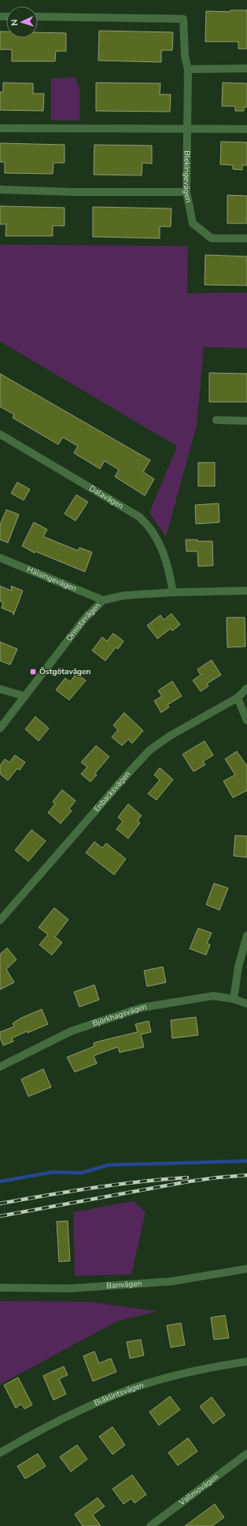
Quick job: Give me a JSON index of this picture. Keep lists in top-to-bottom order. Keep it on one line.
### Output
{"streets":{"street":["Blekingevägen","Dalavägen","Hälsingevägen","Ormstavägen","Enbacksvägen","Björkhagsvägen","Banvägen","Blåklintsvägen","Vallmovägen"]},"crossings":[["Dalavägen","Ormstavägen"],["Hälsingevägen","Ormstavägen"]],"places":{"transit":["Östgötavägen"]},"north":"left"}
